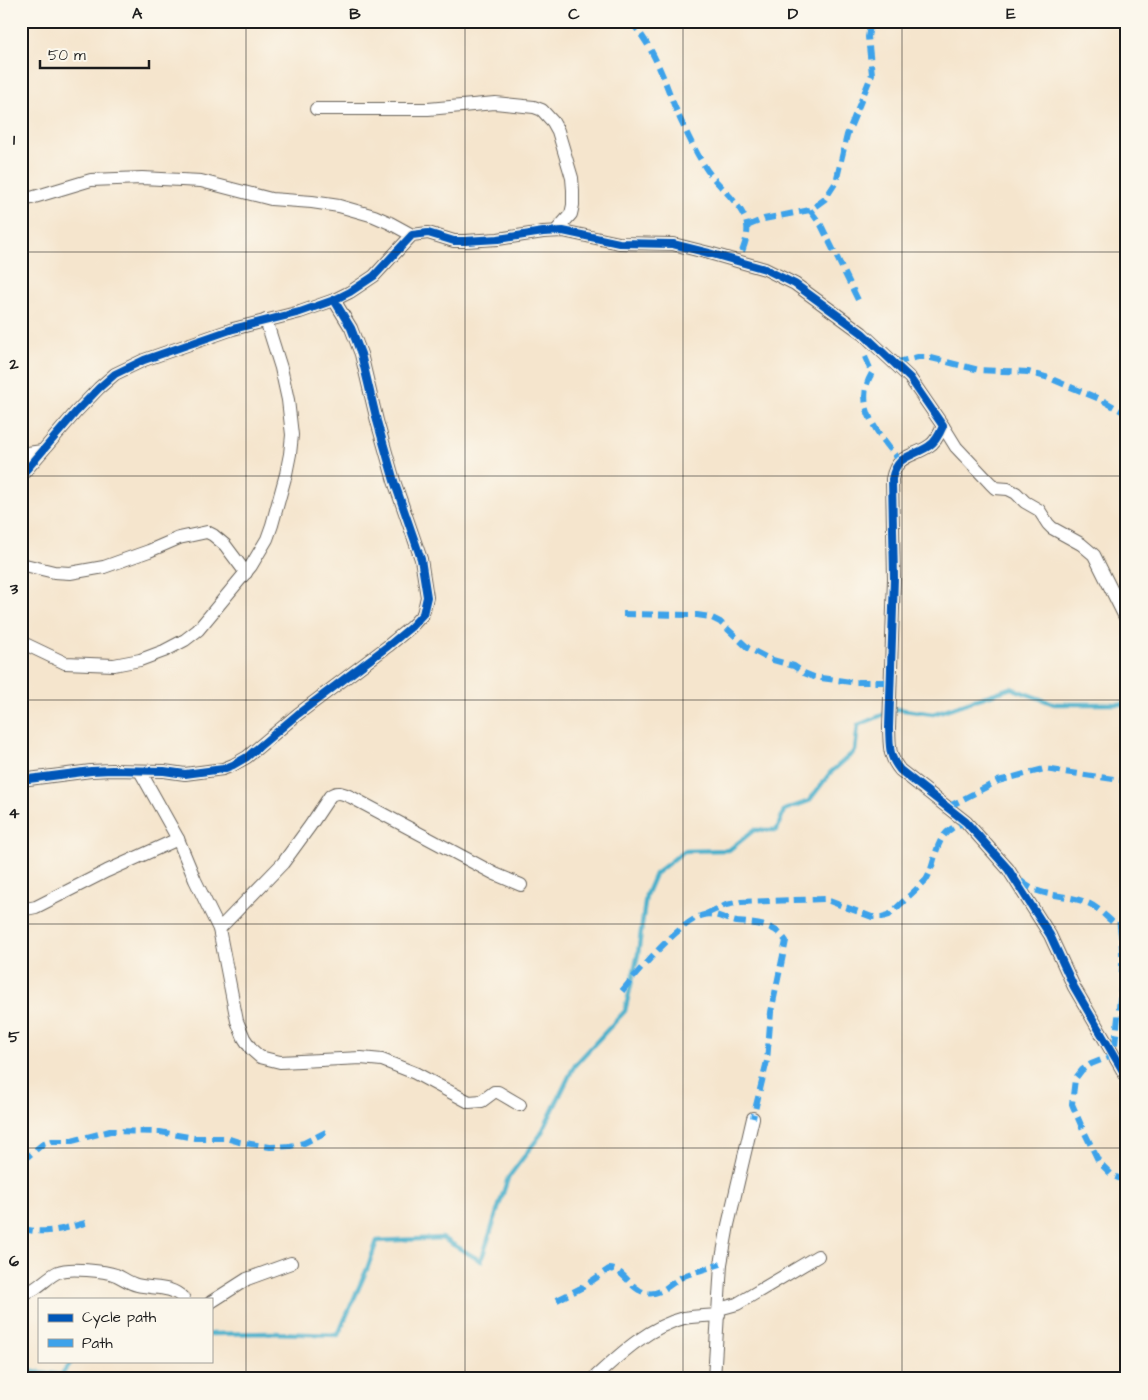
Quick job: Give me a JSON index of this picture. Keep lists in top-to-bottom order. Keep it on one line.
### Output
{"legend":["Cycle path","Path"],"scale_bar":"50 m","grid":{"columns":["A","B","C","D","E"],"rows":["1","2","3","4","5","6"]}}
